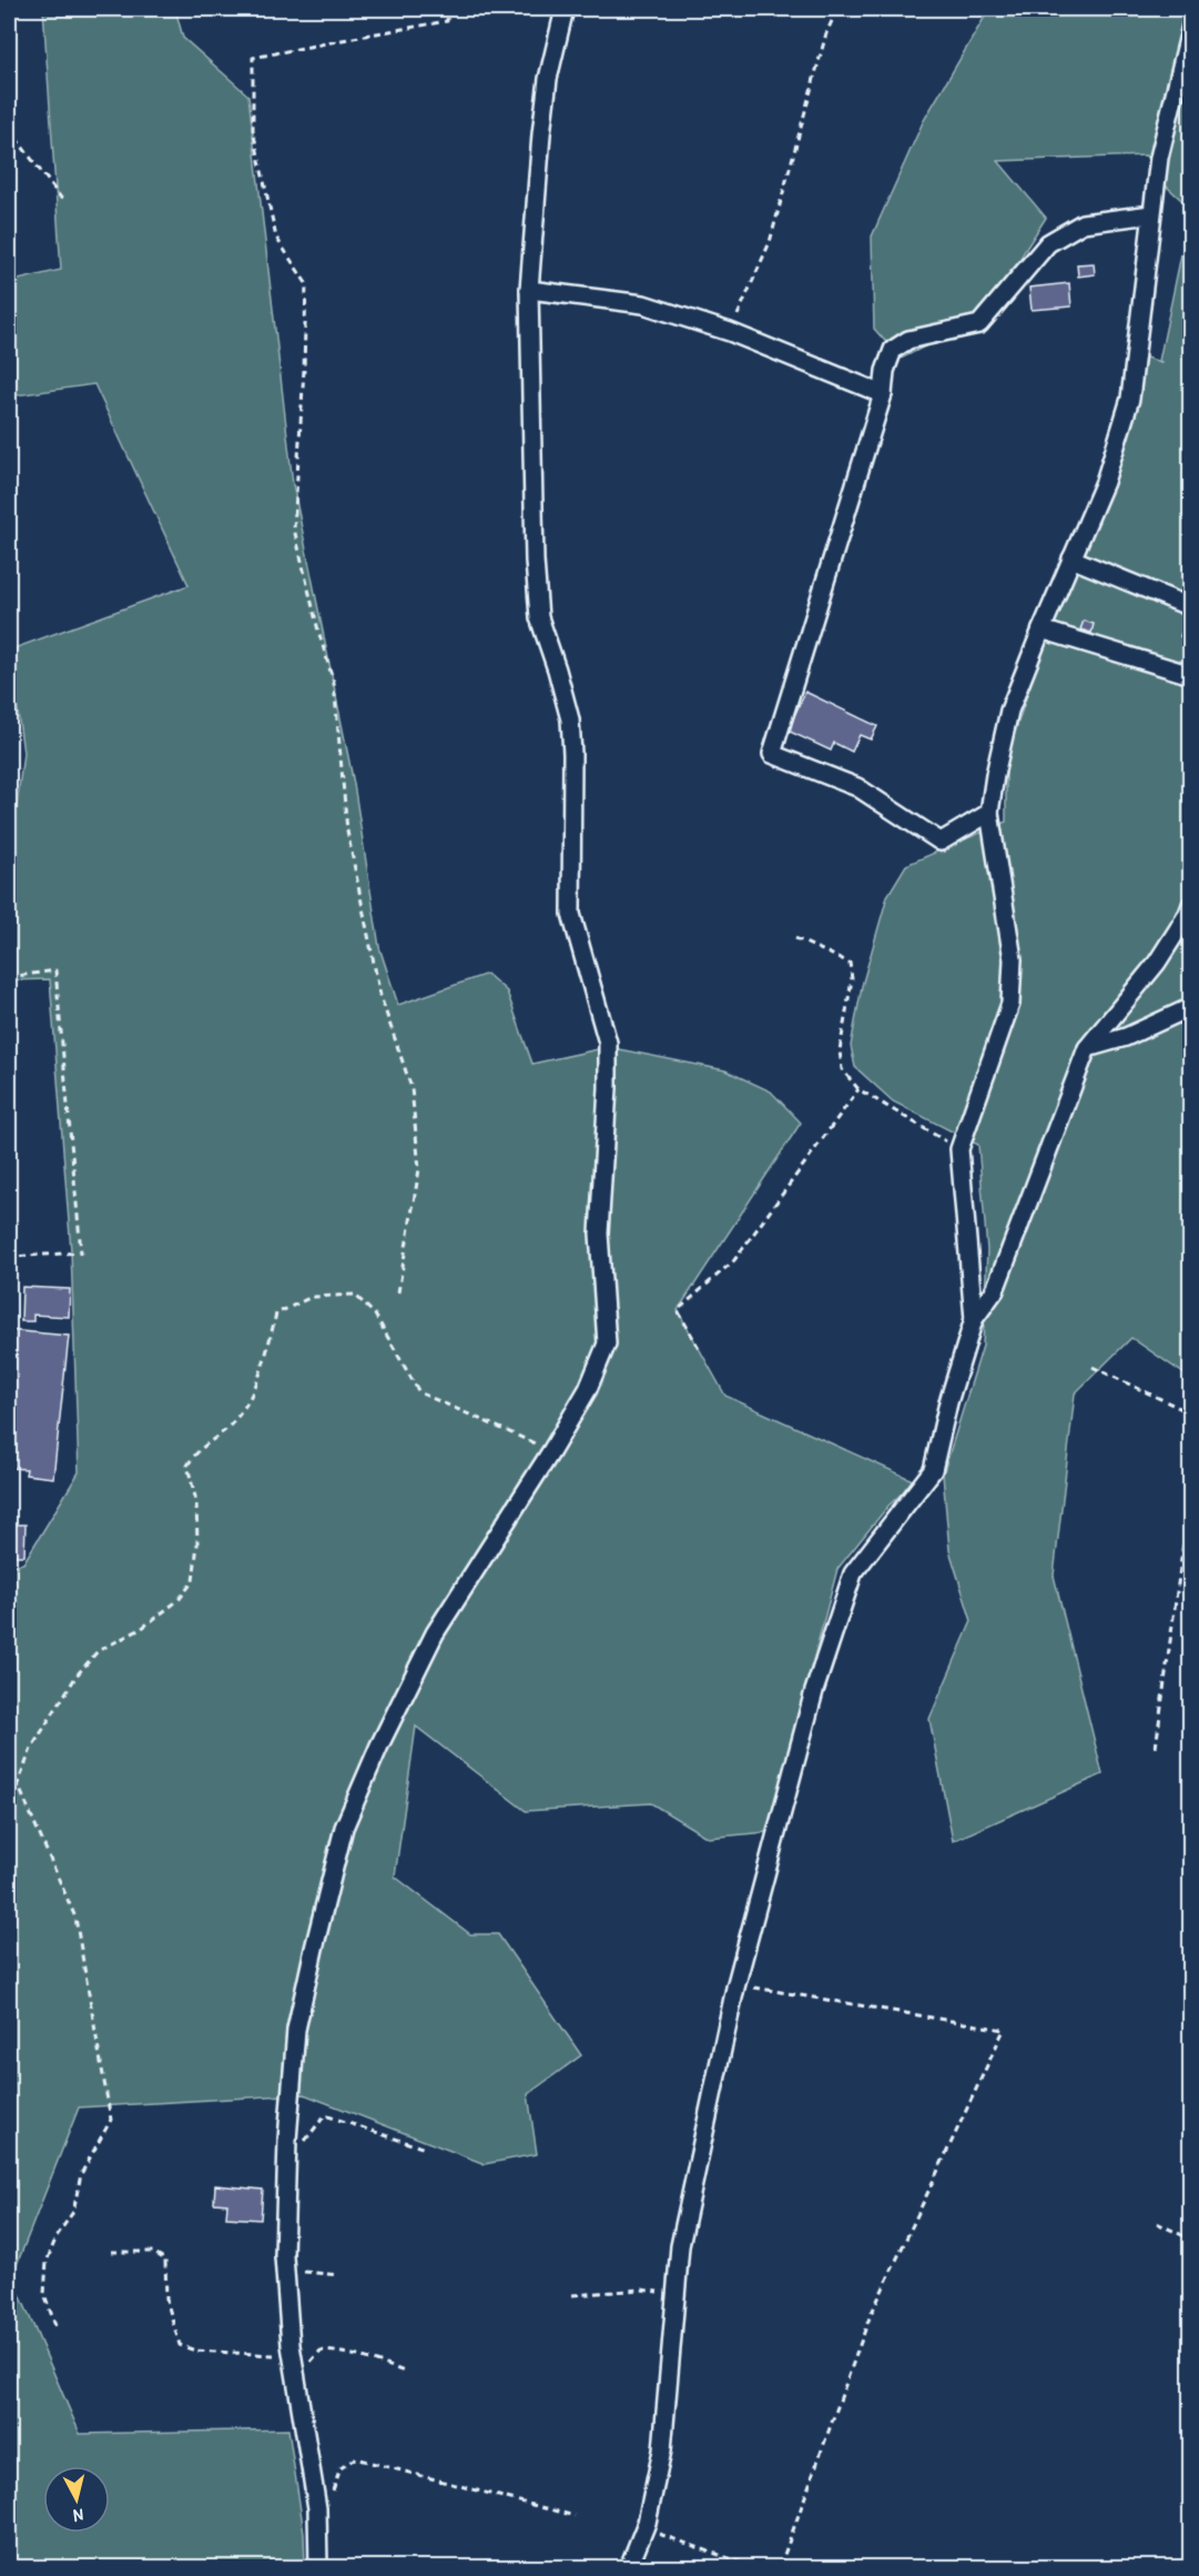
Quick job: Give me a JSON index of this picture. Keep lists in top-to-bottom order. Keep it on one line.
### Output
{"north":"bottom"}
